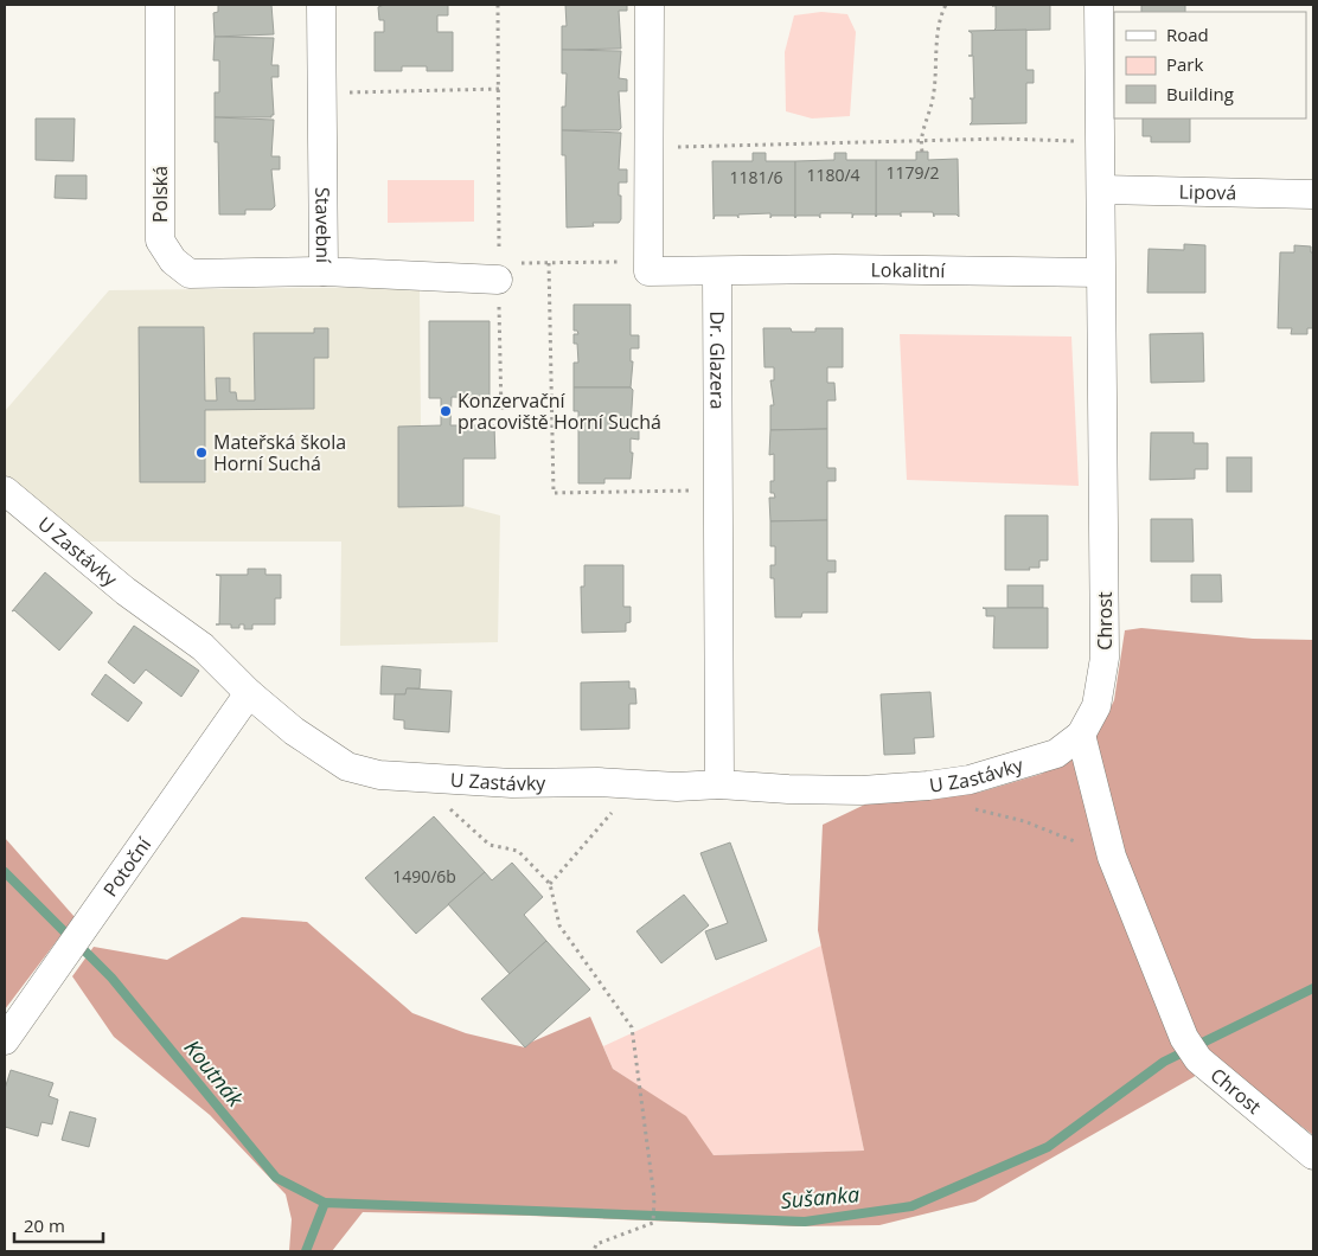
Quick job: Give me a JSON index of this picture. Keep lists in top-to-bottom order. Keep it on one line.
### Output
{"streets":{"street":["Lipová","Polská","Stavební","Lokalitní","Dr. Glazera","U Zastávky","Chrost","Potoční"]},"crossings":[["Lipová","Chrost"],["Polská","Stavební"],["Lokalitní","Dr. Glazera"],["Lokalitní","Chrost"],["Dr. Glazera","U Zastávky"],["U Zastávky","Chrost"],["U Zastávky","Potoční"]],"water":["Koutnák","Sušanka"],"places":["Konzervační pracoviště Horní Suchá","Mateřská škola Horní Suchá"],"house_numbers":["1179/2","1180/4","1181/6","1490/6b"],"legend":["Road","Park","Building"],"scale_bar":"20 m"}
